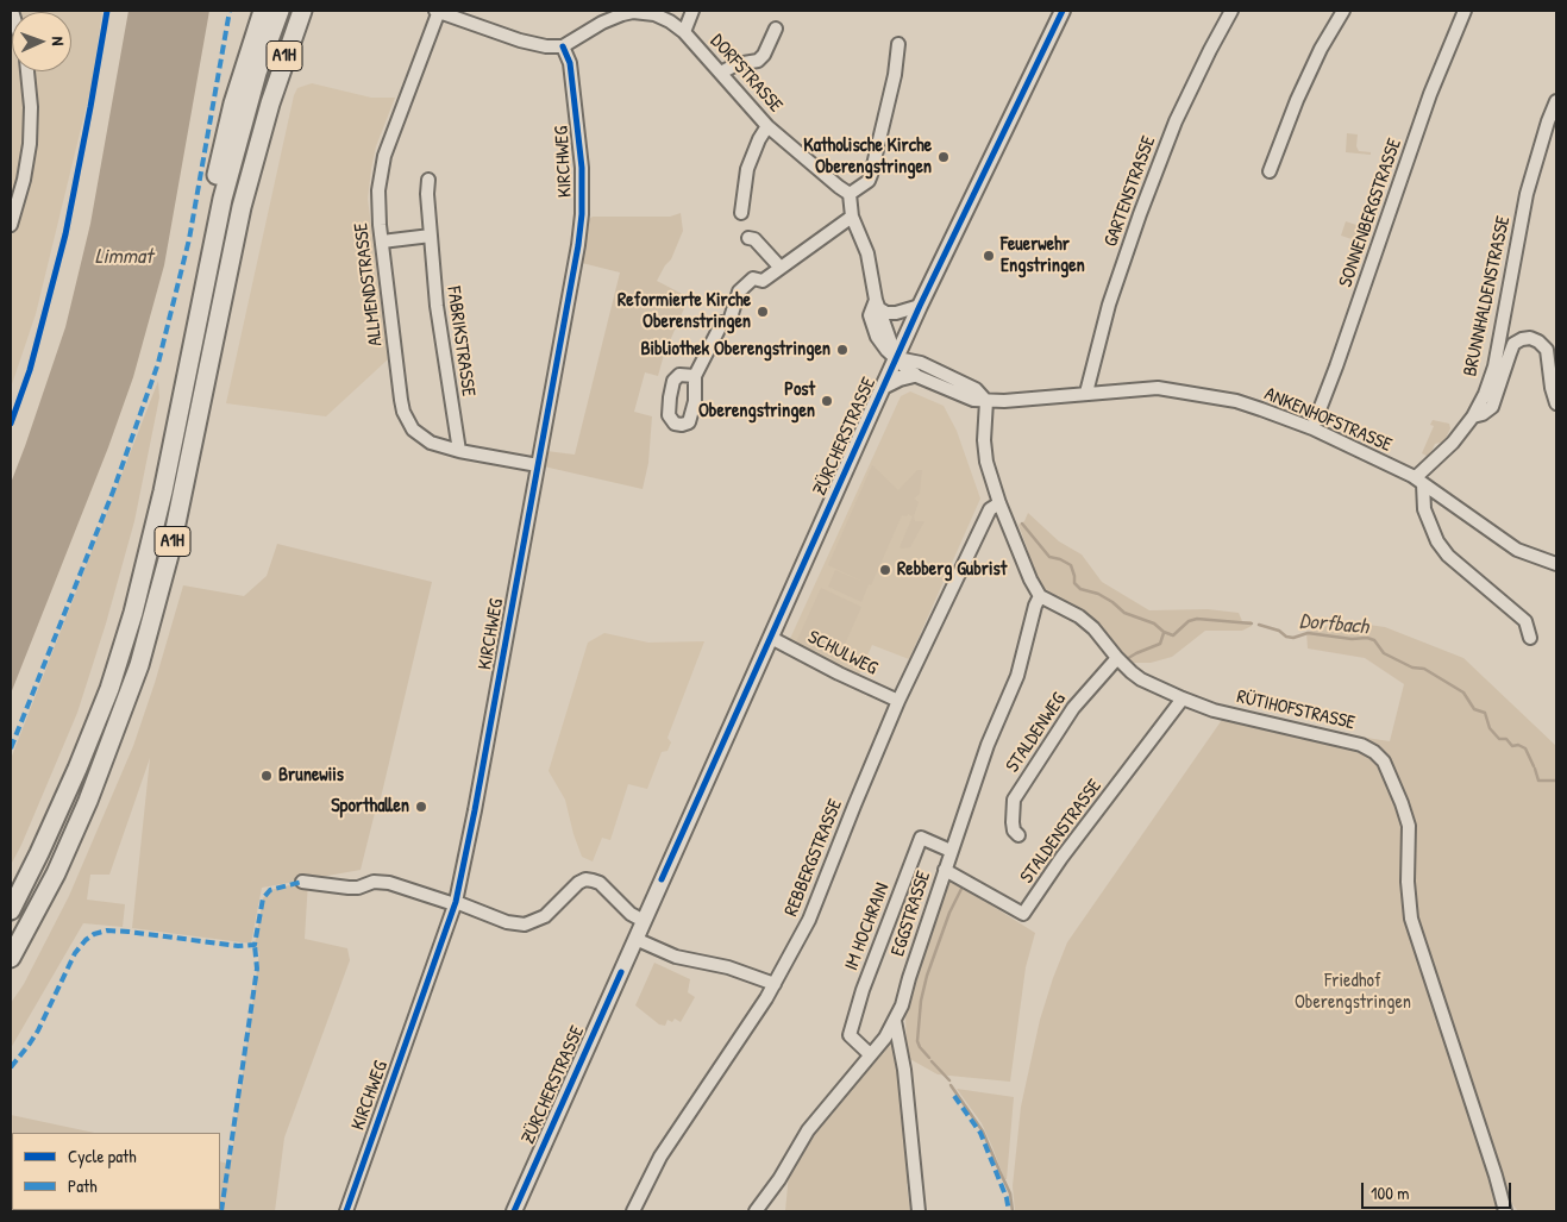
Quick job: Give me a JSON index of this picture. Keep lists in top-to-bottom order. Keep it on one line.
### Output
{"streets":{"highway":["A1H"],"main road":["ZÜRCHERSTRASSE"],"street":["DORFSTRASSE","KIRCHWEG","GARTENSTRASSE","SONNENBERGSTRASSE","ALLMENDSTRASSE","BRUNNHALDENSTRASSE","FABRIKSTRASSE","ANKENHOFSTRASSE","SCHULWEG","RÜTIHOFSTRASSE","STALDENWEG","STALDENSTRASSE","REBBERGSTRASSE","EGGSTRASSE","IM HOCHRAIN"]},"crossings":[["DORFSTRASSE","KIRCHWEG"],["KIRCHWEG","ALLMENDSTRASSE"],["GARTENSTRASSE","ANKENHOFSTRASSE"],["SONNENBERGSTRASSE","ANKENHOFSTRASSE"],["ALLMENDSTRASSE","FABRIKSTRASSE"],["BRUNNHALDENSTRASSE","ANKENHOFSTRASSE"],["ZÜRCHERSTRASSE","SCHULWEG"],["SCHULWEG","REBBERGSTRASSE"],["RÜTIHOFSTRASSE","STALDENWEG"],["RÜTIHOFSTRASSE","STALDENSTRASSE"],["RÜTIHOFSTRASSE","EGGSTRASSE"],["STALDENSTRASSE","EGGSTRASSE"],["EGGSTRASSE","IM HOCHRAIN"]],"water":["Limmat","Dorfbach"],"parks":["Friedhof Oberengstringen"],"places":["Katholische Kirche Oberengstringen","Feuerwehr Engstringen","Reformierte Kirche Oberenstringen","Bibliothek Oberengstringen","Post Oberengstringen","Rebberg Gubrist","Brunewiis","Sporthallen"],"legend":["Cycle path","Path"],"scale_bar":"100 m","north":"right"}
